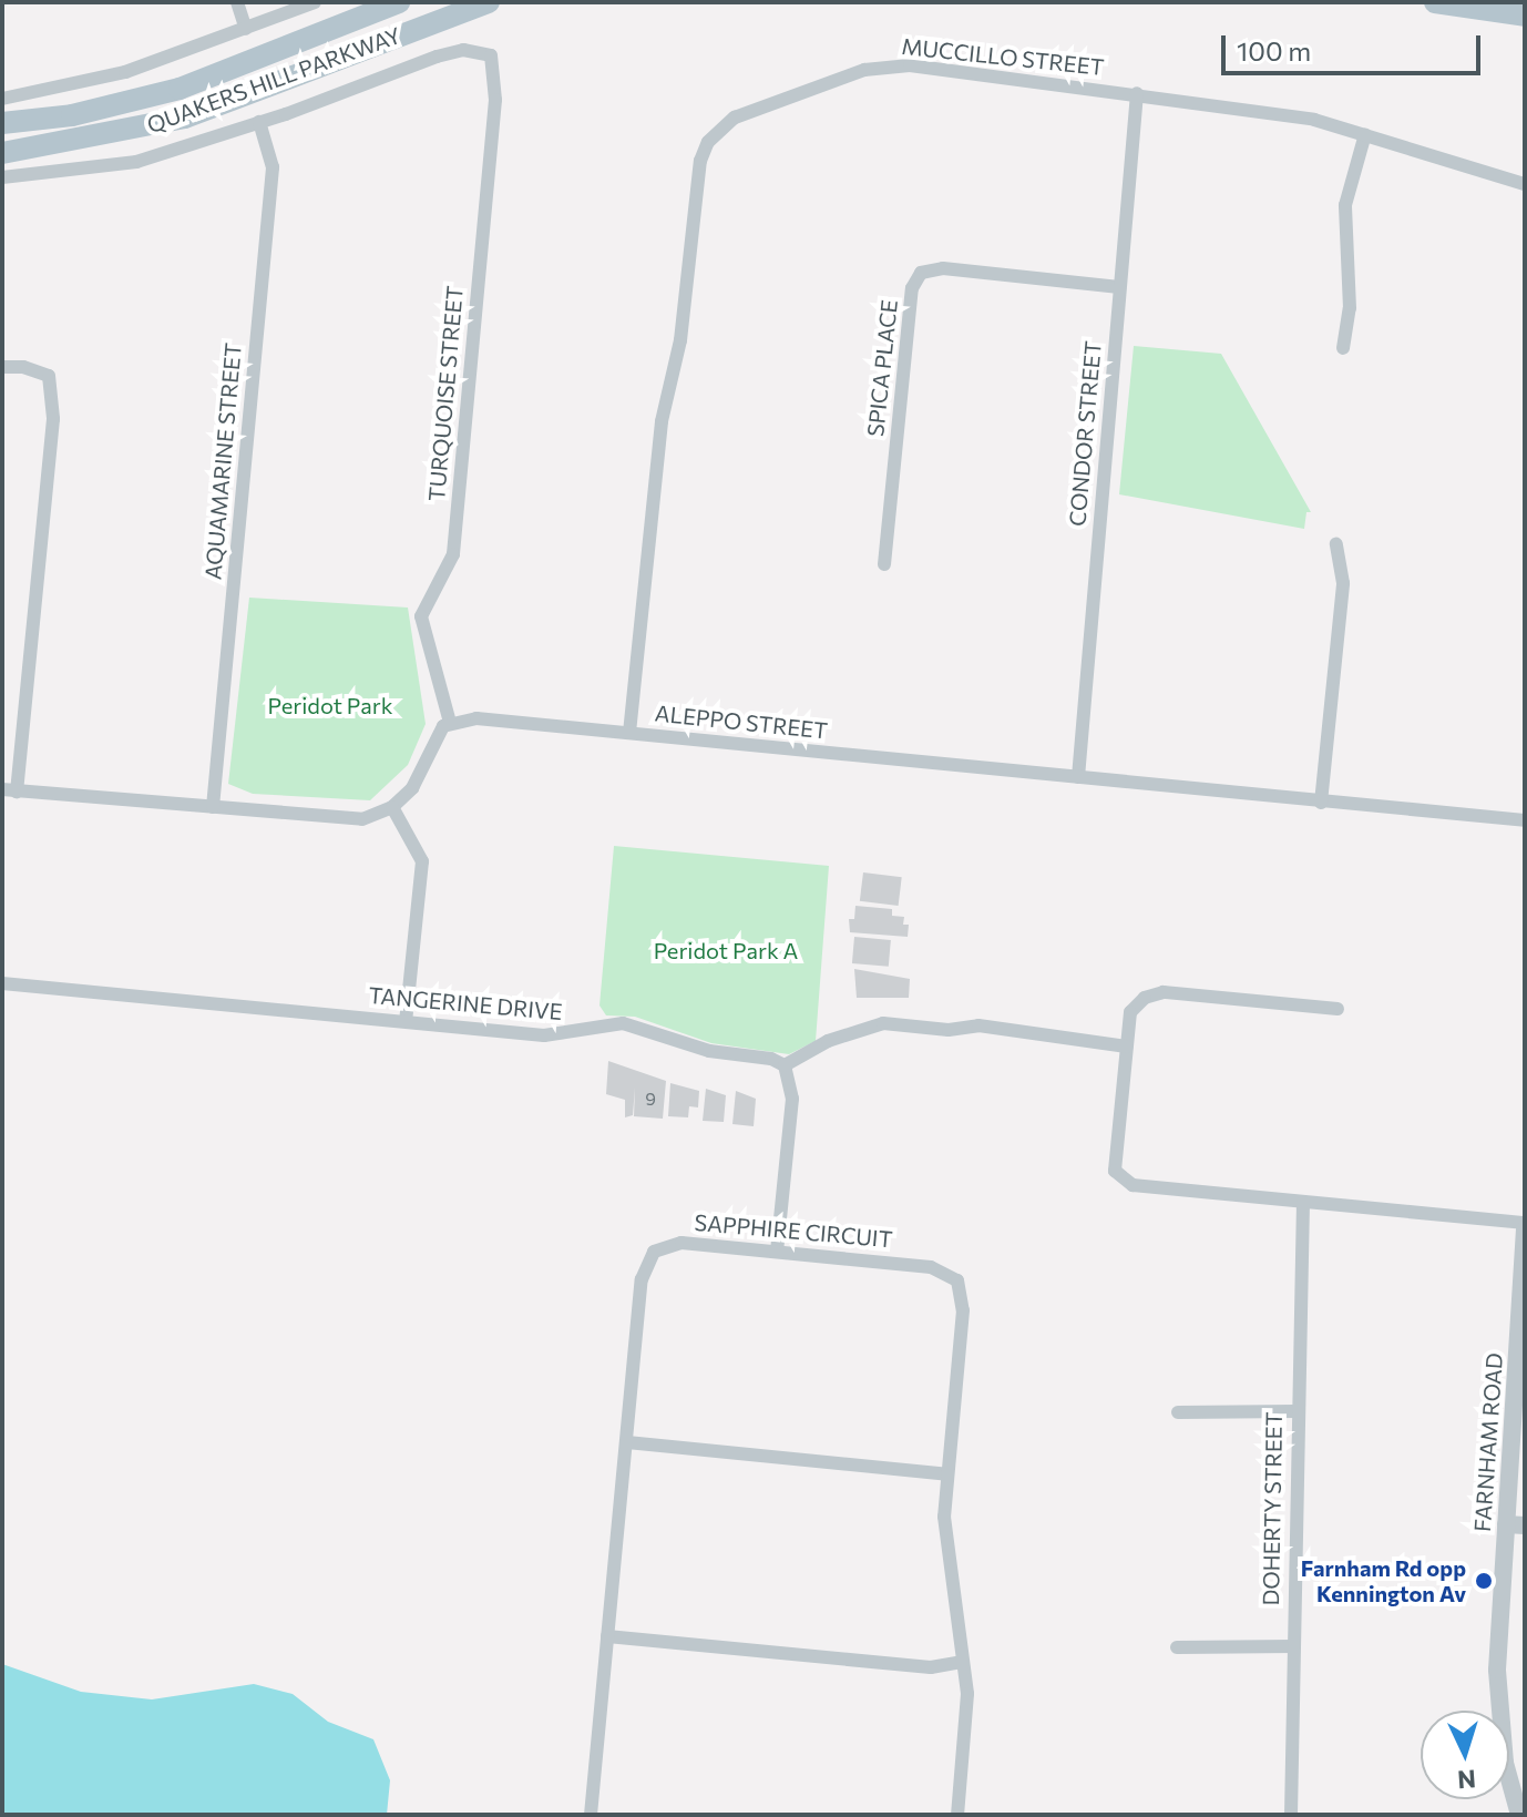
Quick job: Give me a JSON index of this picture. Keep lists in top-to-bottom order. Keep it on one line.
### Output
{"streets":{"main road":["QUAKERS HILL PARKWAY"],"street":["MUCCILLO STREET","SPICA PLACE","TURQUOISE STREET","CONDOR STREET","AQUAMARINE STREET","ALEPPO STREET","TANGERINE DRIVE","SAPPHIRE CIRCUIT","FARNHAM ROAD","DOHERTY STREET"]},"crossings":[["MUCCILLO STREET","CONDOR STREET"],["MUCCILLO STREET","ALEPPO STREET"],["SPICA PLACE","CONDOR STREET"],["TURQUOISE STREET","AQUAMARINE STREET"],["TURQUOISE STREET","ALEPPO STREET"],["CONDOR STREET","ALEPPO STREET"]],"parks":["Peridot Park","Peridot Park A"],"places":["Farnham Rd opp Kennington Av"],"house_numbers":["9"],"scale_bar":"100 m","north":"bottom"}
